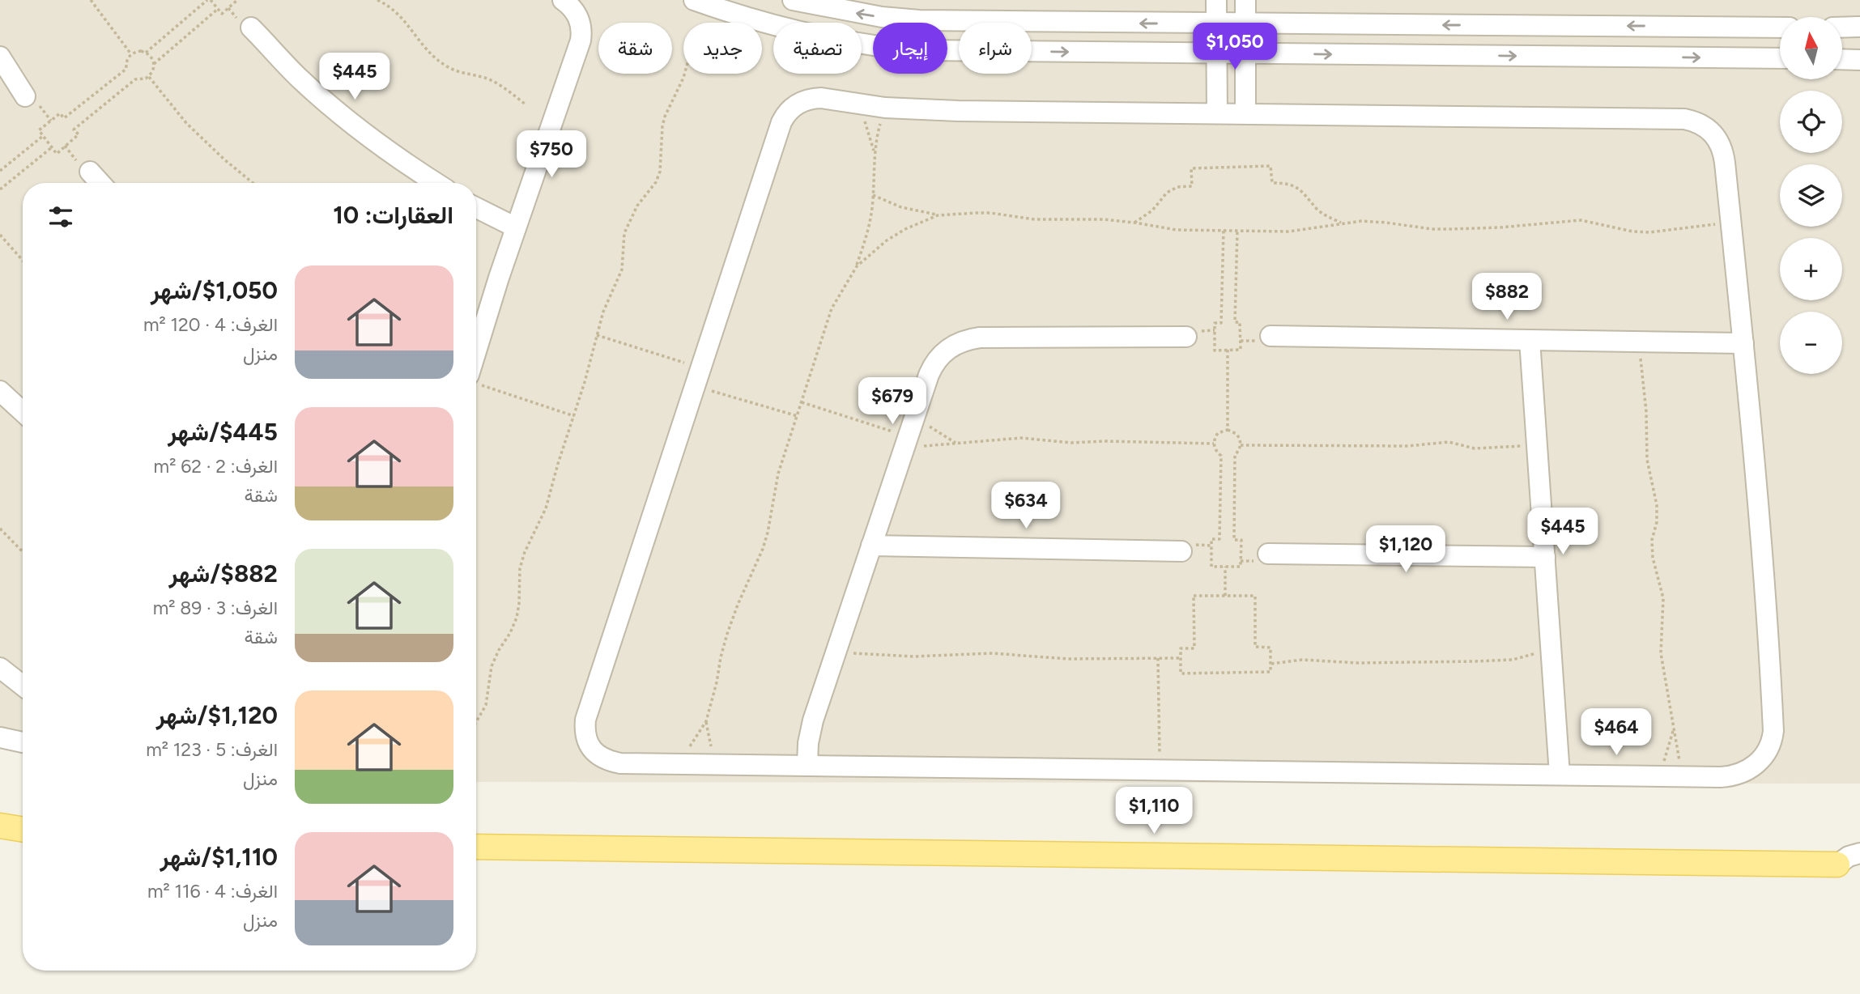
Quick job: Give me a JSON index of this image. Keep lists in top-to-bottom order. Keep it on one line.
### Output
{"north":"top","page":{"map_buttons":["+","−"],"price":["$1,050","$445","$750","$882","$679","$634","$445","$1,120","$464","$1,110"],"chip":["شراء","إيجار","تصفية","جديد","شقة"],"heading":"العقارات: 10","list":[{"name":"$1,050/شهر","note":"الغرف: 4 · 120 m² · منزل"},{"name":"$445/شهر","note":"الغرف: 2 · 62 m² · شقة"},{"name":"$882/شهر","note":"الغرف: 3 · 89 m² · شقة"},{"name":"$1,120/شهر","note":"الغرف: 5 · 123 m² · منزل"},{"name":"$1,110/شهر","note":"الغرف: 4 · 116 m² · منزل"}]}}
